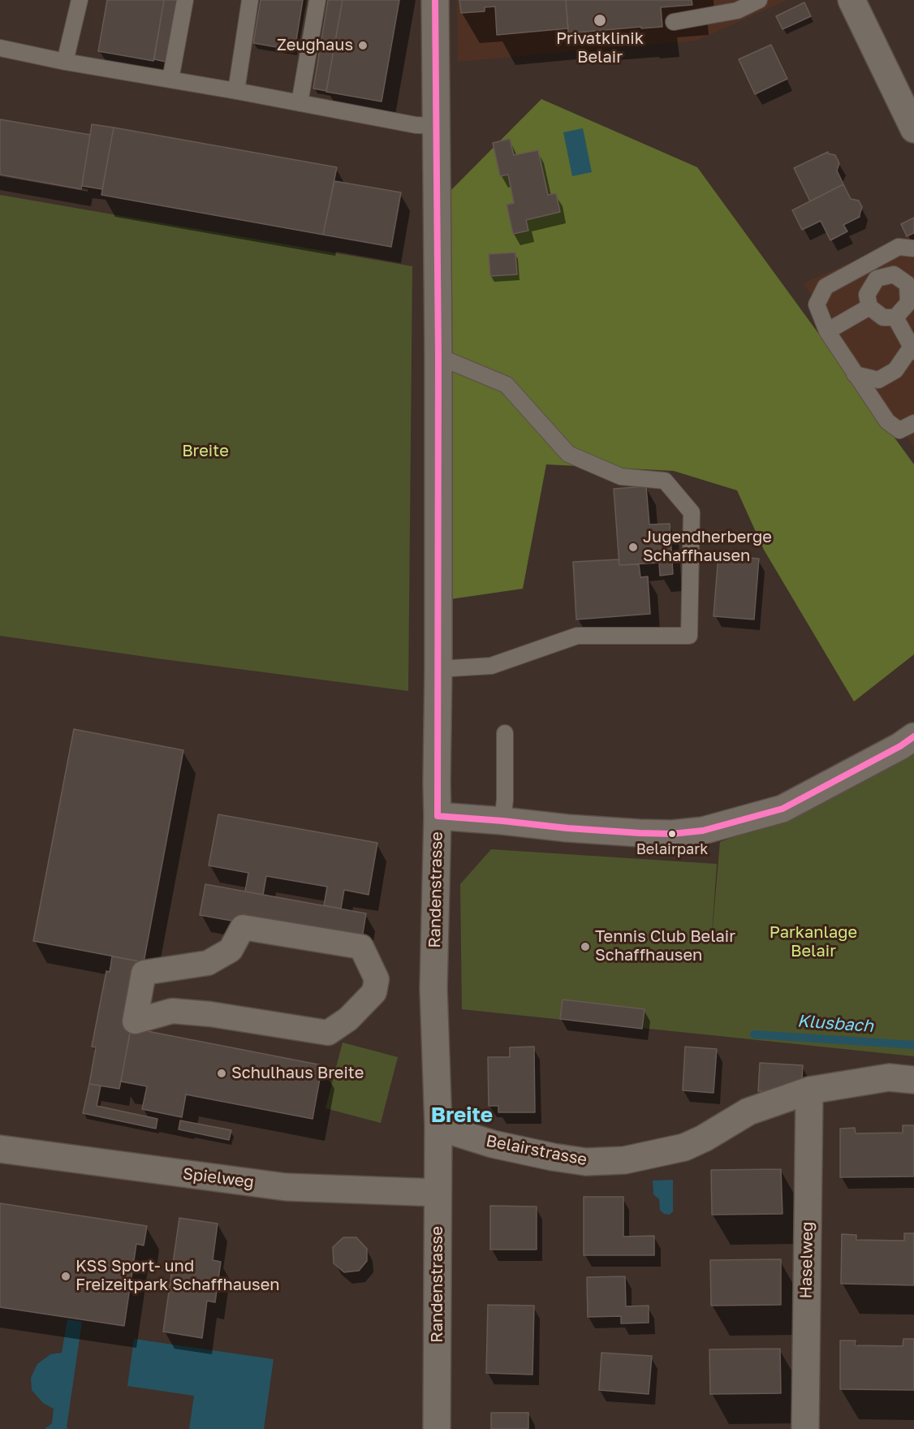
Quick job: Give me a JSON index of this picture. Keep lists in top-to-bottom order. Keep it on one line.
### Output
{"streets":{"street":["Randenstrasse","Belairstrasse","Spielweg","Haselweg"]},"crossings":[["Randenstrasse","Belairstrasse"],["Randenstrasse","Spielweg"],["Belairstrasse","Haselweg"]],"districts":["Breite"],"water":["Klusbach"],"parks":["Breite","Parkanlage Belair"],"places":["Privatklinik Belair","Zeughaus","Jugendherberge Schaffhausen","Belairpark","Tennis Club Belair Schaffhausen","Schulhaus Breite","KSS Sport- und Freizeitpark Schaffhausen"]}
